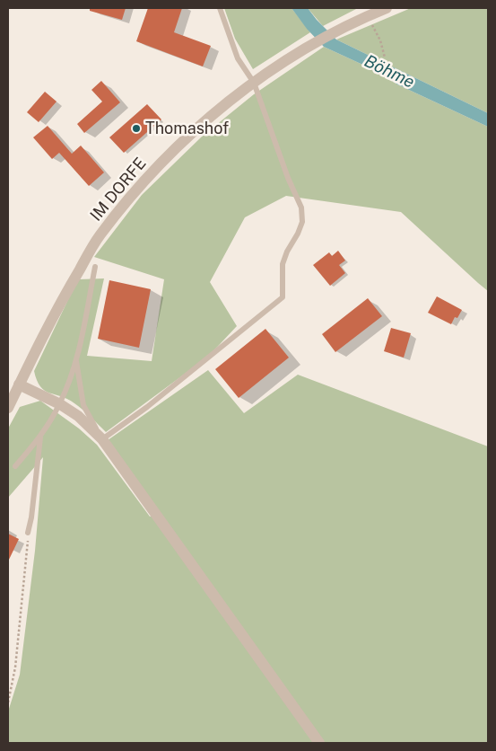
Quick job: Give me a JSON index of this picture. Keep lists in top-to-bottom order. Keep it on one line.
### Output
{"streets":{"street":["IM DORFE"]},"water":["Böhme"],"places":["Thomashof"]}
